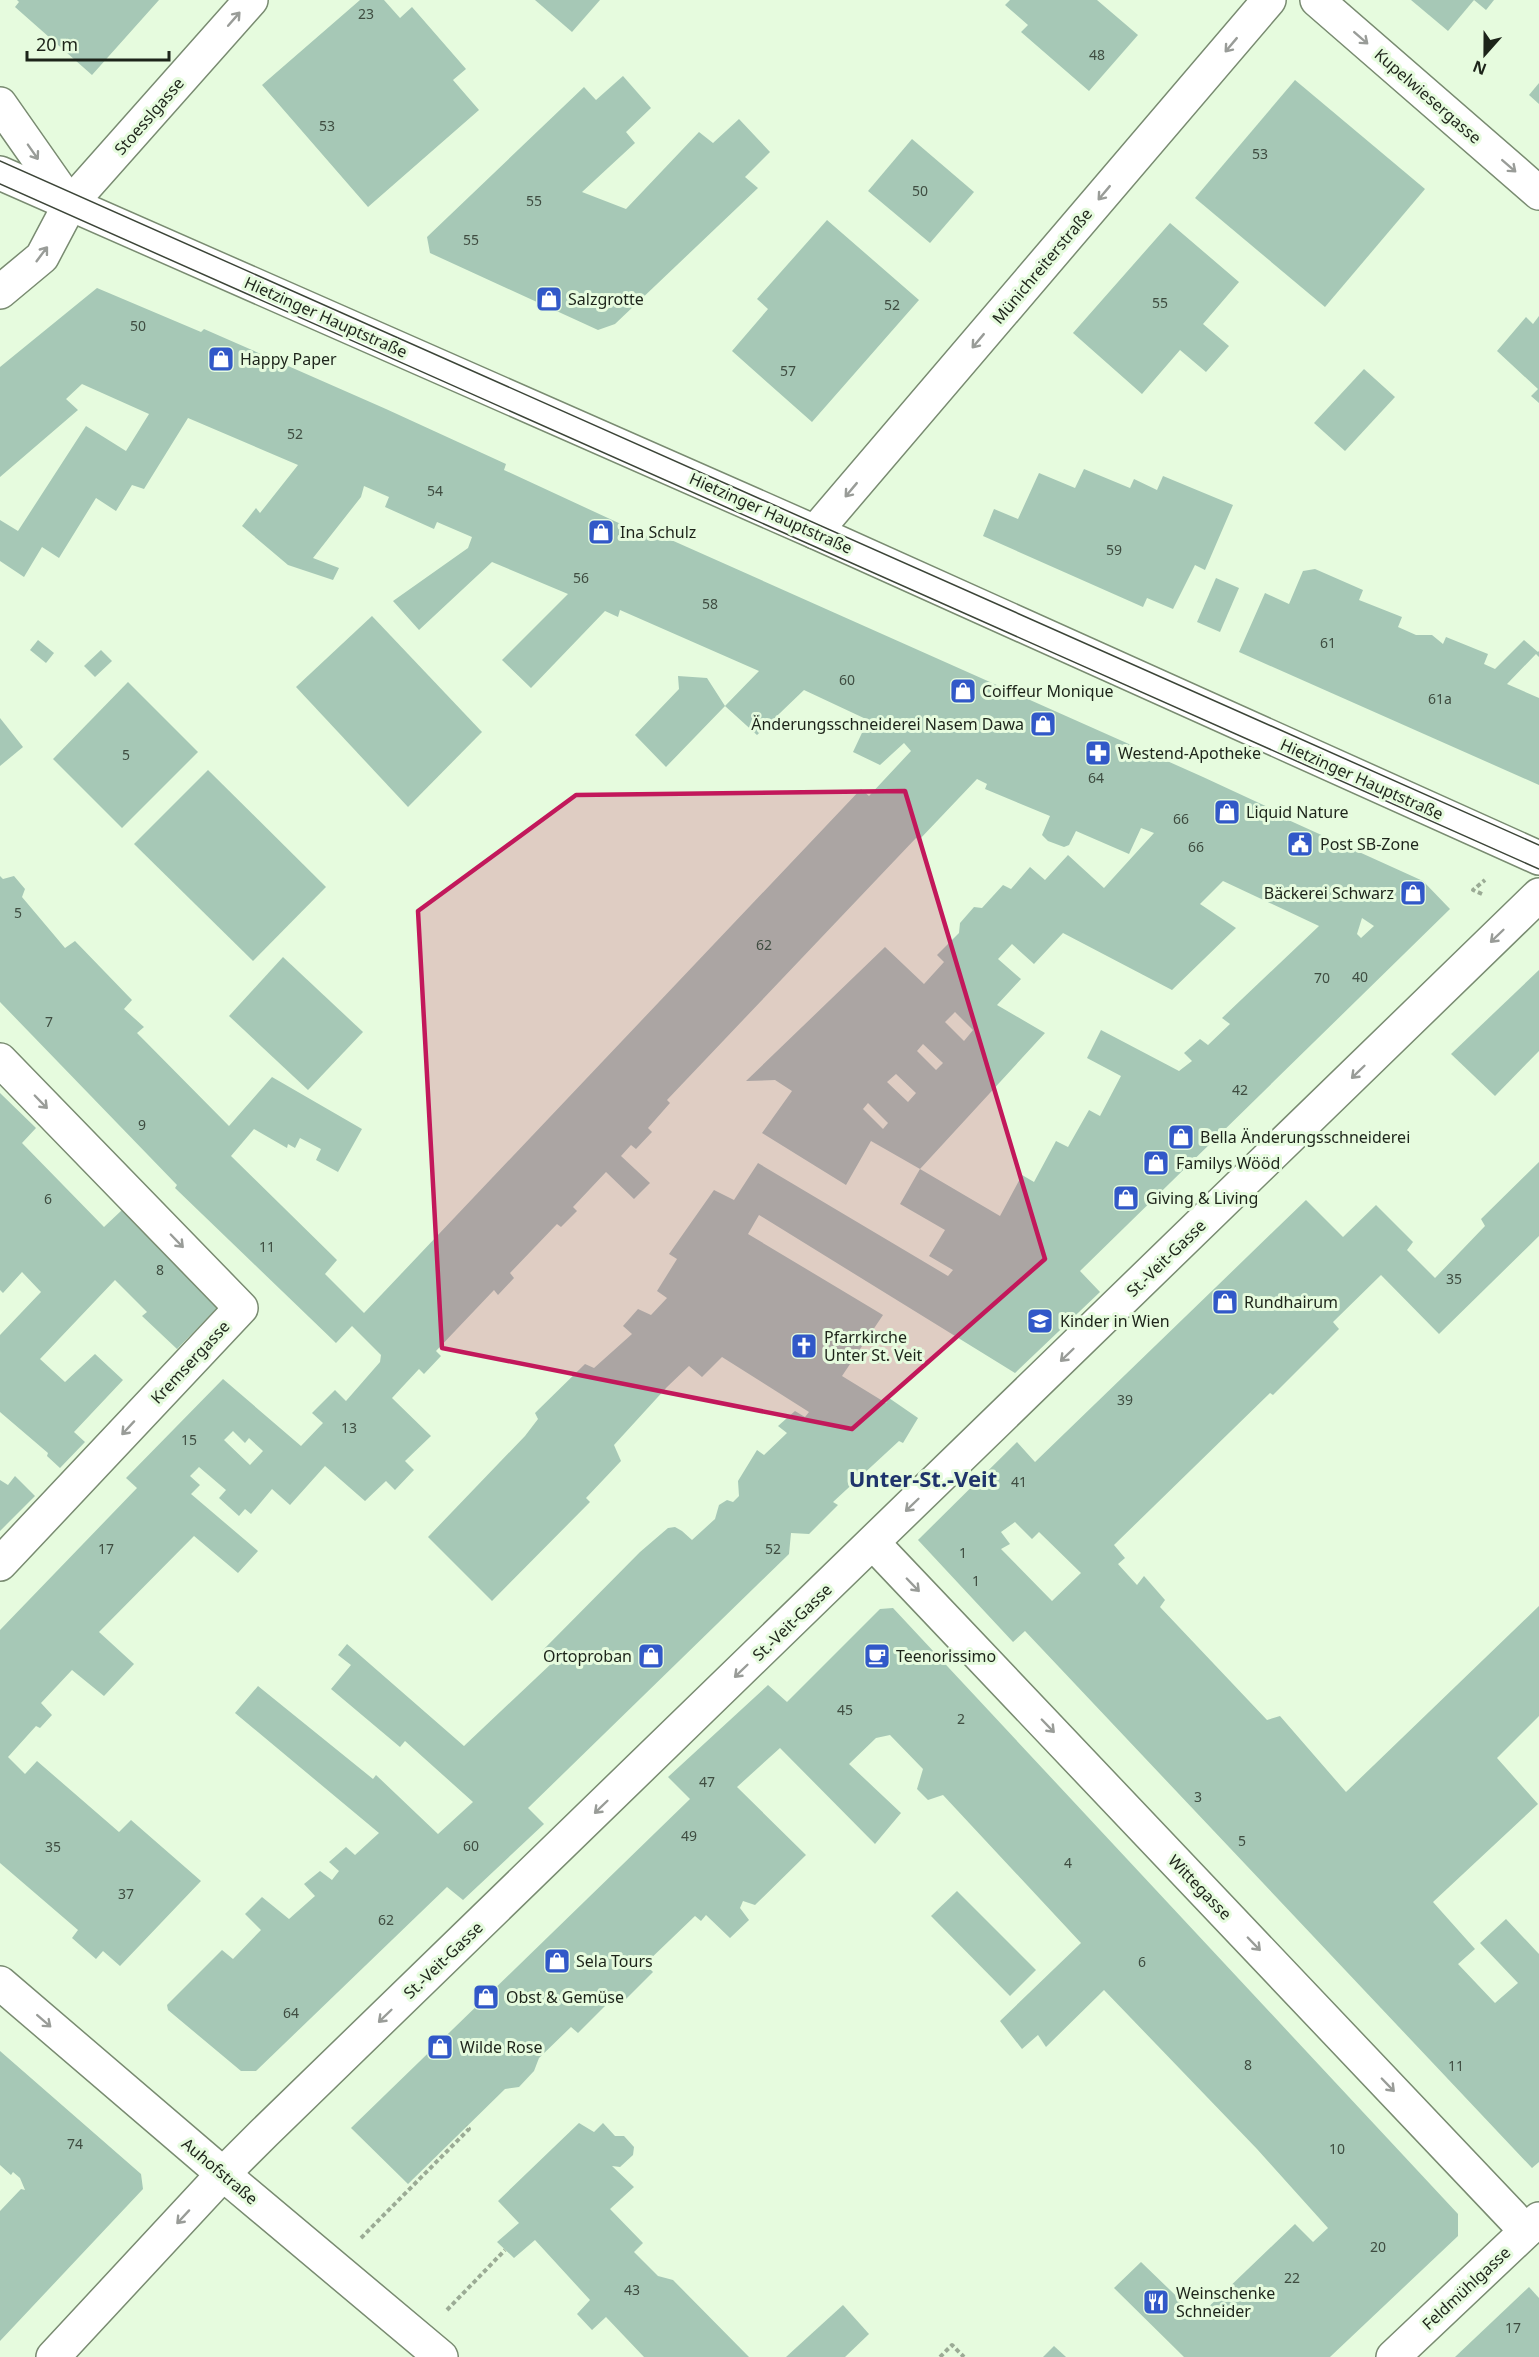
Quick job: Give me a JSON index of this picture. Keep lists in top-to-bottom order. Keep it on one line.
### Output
{"streets":{"street":["Kupelwiesergasse","Stoesslgasse","Münichreiterstraße","Hietzinger Hauptstraße","St.-Veit-Gasse","Kremsergasse","Wittegasse","Auhofstraße","Feldmühlgasse"]},"crossings":[["Stoesslgasse","Hietzinger Hauptstraße"],["Münichreiterstraße","Hietzinger Hauptstraße"],["St.-Veit-Gasse","Wittegasse"],["St.-Veit-Gasse","Auhofstraße"],["Wittegasse","Feldmühlgasse"]],"one_way":["Kupelwiesergasse","Stoesslgasse","Münichreiterstraße","St.-Veit-Gasse","Wittegasse","Auhofstraße"],"districts":["Unter-St.-Veit"],"places":{"shop":["Salzgrotte","Happy Paper","Ina Schulz","Coiffeur Monique","Änderungsschneiderei Nasem Dawa","Liquid Nature","Bäckerei Schwarz","Bella Änderungsschneiderei","Familys Wööd","Giving & Living","Rundhairum","Ortoproban","Sela Tours","Obst & Gemüse","Wilde Rose"],"pharmacy":["Westend-Apotheke"],"public building":["Post SB-Zone"],"school or university":["Kinder in Wien"],"church":["Pfarrkirche Unter St. Veit"],"cafe":["Teenorissimo"],"restaurant":["Weinschenke Schneider"]},"house_numbers":["23","48","53","53","50","55","55","55","52","50","57","52","54","59","56","58","61","60","61a","5","64","66","66","5","62","40","70","7","42","9","6","11","8","35","39","13","15","41","17","52","1","1","45","2","47","3","49","5","60","35","4","37","62","6","64","8","11","74","10","20","22","43","17"],"scale_bar":"20 m","north":"bottom"}
